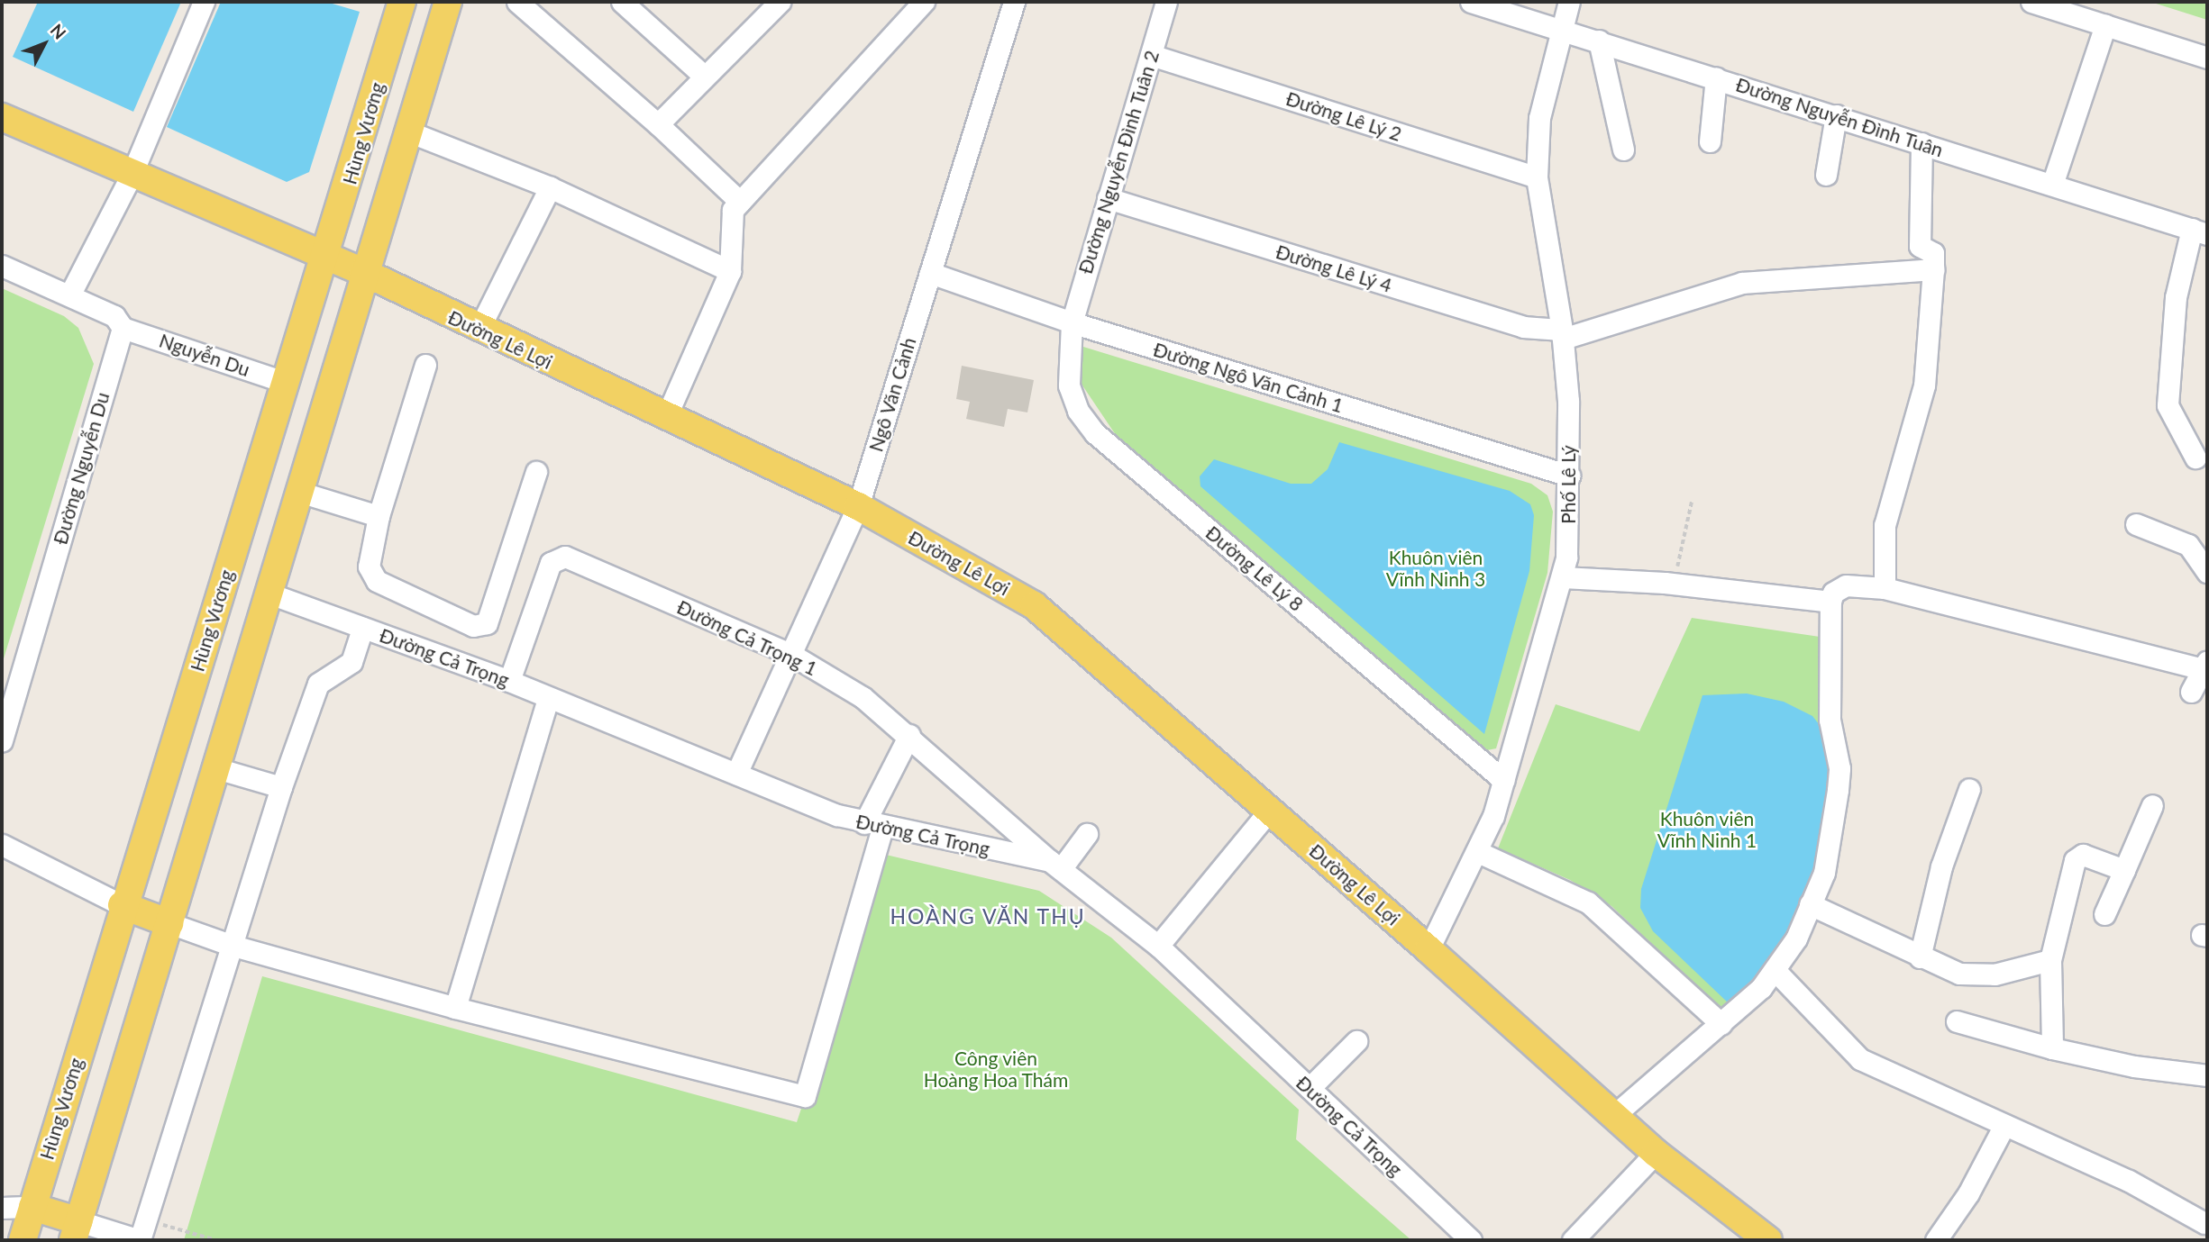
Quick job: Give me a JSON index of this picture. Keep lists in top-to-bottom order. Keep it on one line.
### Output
{"streets":{"main road":["Hùng Vương","Đường Lê Lợi"],"street":["Đường Lê Lý 2","Đường Nguyễn Đình Tuân","Đường Nguyễn Đình Tuân 2","Đường Lê Lý 4","Nguyễn Du","Đường Ngô Văn Cảnh 1","Ngô Văn Cảnh","Đường Nguyễn Du","Phố Lê Lý","Đường Lê Lý 8","Đường Cả Trọng 1","Đường Cả Trọng"]},"crossings":[["Đường Lê Lý 2","Đường Nguyễn Đình Tuân 2"],["Đường Lê Lý 2","Phố Lê Lý"],["Đường Nguyễn Đình Tuân","Phố Lê Lý"],["Hùng Vương","Đường Lê Lợi"],["Hùng Vương","Nguyễn Du"],["Đường Nguyễn Đình Tuân 2","Đường Lê Lý 4"],["Đường Nguyễn Đình Tuân 2","Đường Ngô Văn Cảnh 1"],["Đường Nguyễn Đình Tuân 2","Đường Lê Lý 8"],["Đường Lê Lý 4","Phố Lê Lý"],["Đường Lê Lợi","Ngô Văn Cảnh"],["Đường Lê Lợi","Phố Lê Lý"],["Nguyễn Du","Đường Nguyễn Du"],["Đường Ngô Văn Cảnh 1","Ngô Văn Cảnh"],["Đường Ngô Văn Cảnh 1","Phố Lê Lý"],["Đường Ngô Văn Cảnh 1","Đường Lê Lý 8"],["Ngô Văn Cảnh","Đường Cả Trọng 1"],["Ngô Văn Cảnh","Đường Cả Trọng"],["Phố Lê Lý","Đường Lê Lý 8"],["Đường Cả Trọng 1","Đường Cả Trọng"]],"districts":["HOÀNG VĂN THỤ"],"parks":["Khuôn viên Vĩnh Ninh 3","Khuôn viên Vĩnh Ninh 1","Công viên Hoàng Hoa Thám"],"north":"top right"}
